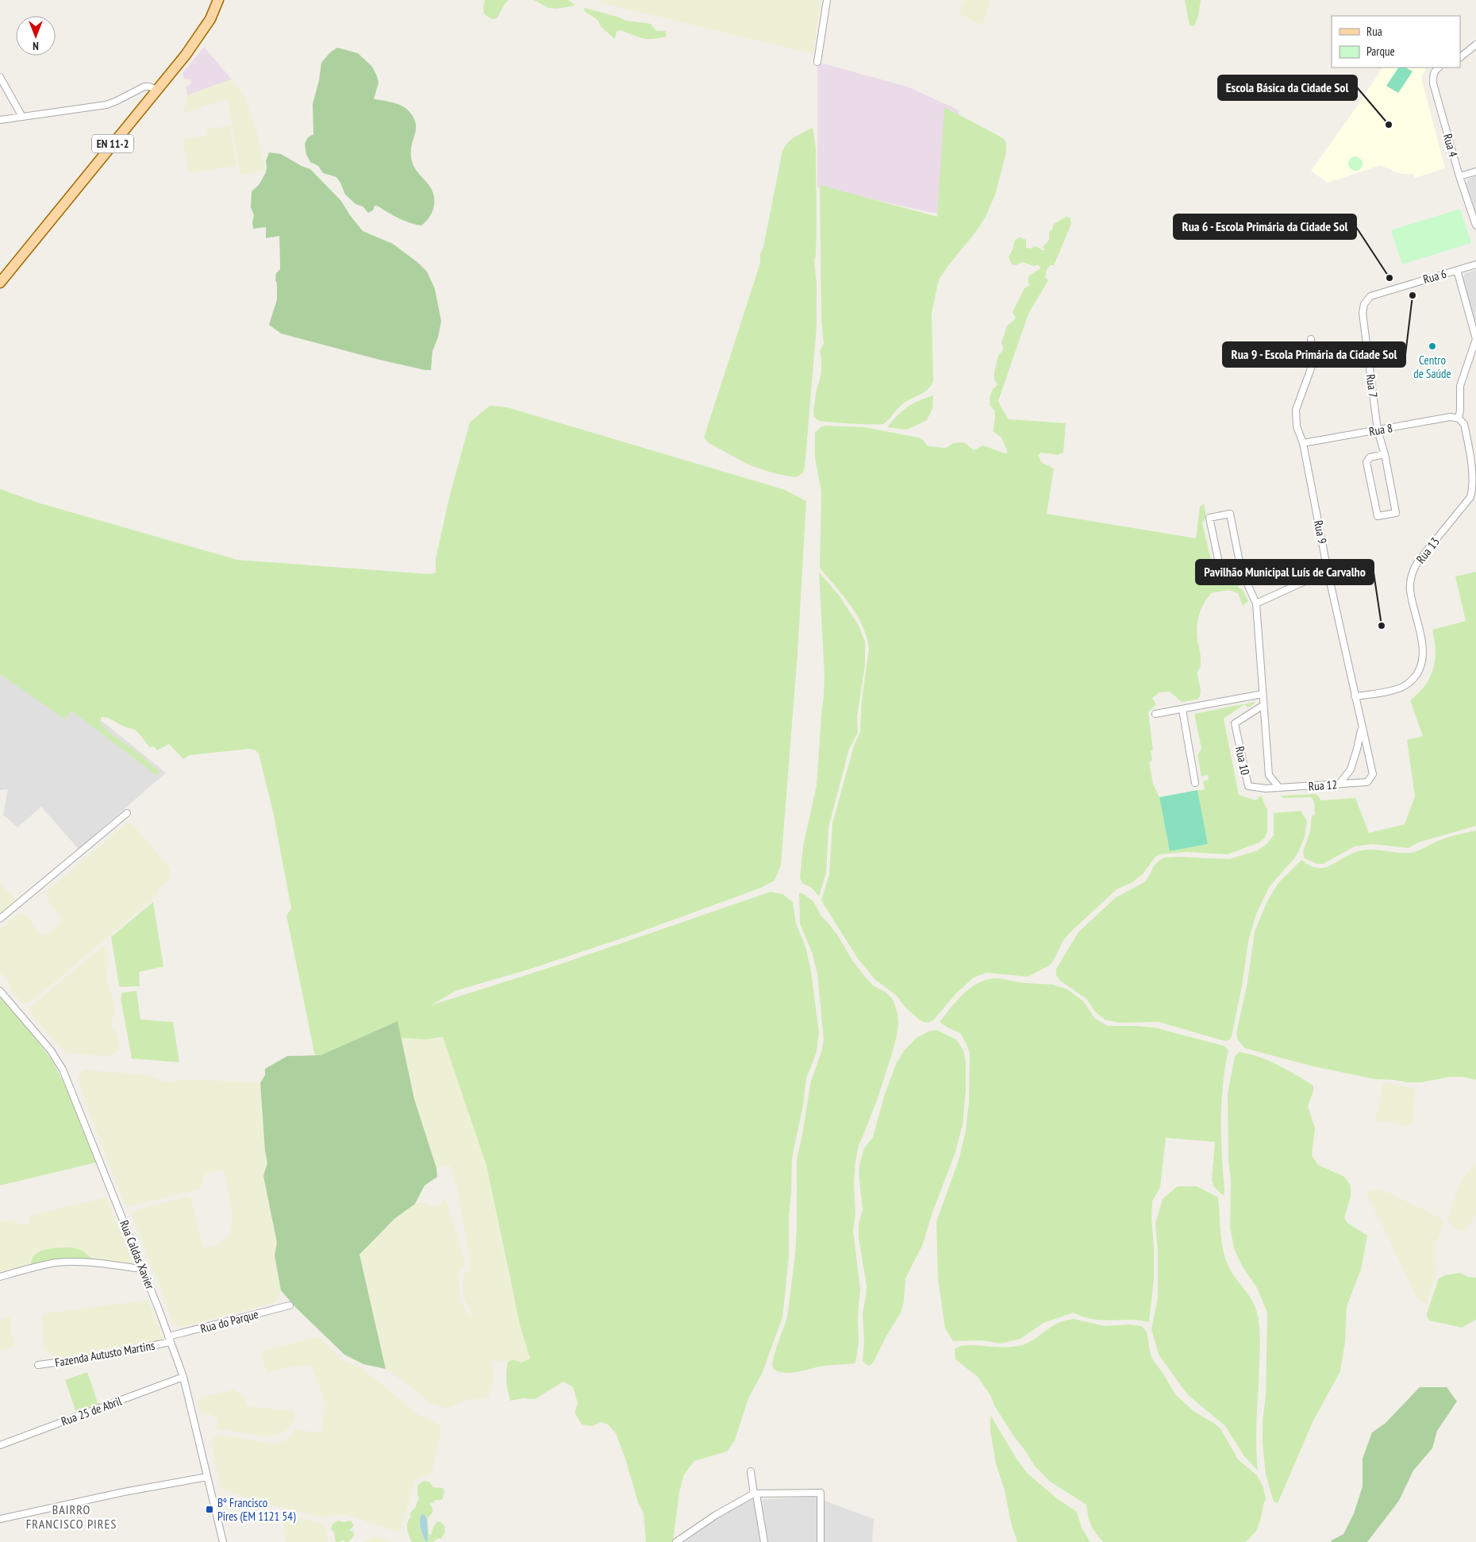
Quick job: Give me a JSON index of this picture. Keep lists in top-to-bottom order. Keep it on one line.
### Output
{"streets":{"main road":["EN 11-2"],"street":["Rua 4","Rua 6","Rua 7","Rua 8","Rua 9","Rua 13","Rua 10","Rua 12","Rua Caldas Xavier","Rua do Parque","Fazenda Autusto Martins","Rua 25 de Abril"]},"crossings":[["Rua 6","Rua 7"],["Rua 7","Rua 8"],["Rua 8","Rua 9"],["Rua 8","Rua 13"],["Rua 9","Rua 13"],["Rua 9","Rua 12"],["Rua 10","Rua 12"],["Rua Caldas Xavier","Rua do Parque"],["Rua Caldas Xavier","Fazenda Autusto Martins"],["Rua Caldas Xavier","Rua 25 de Abril"],["Rua do Parque","Fazenda Autusto Martins"]],"districts":["BAIRRO FRANCISCO PIRES"],"places":{"other":["Escola Básica da Cidade Sol","Rua 6 - Escola Primária da Cidade Sol","Rua 9 - Escola Primária da Cidade Sol","Centro de Saúde","Pavilhão Municipal Luís de Carvalho"],"transit":["Bº Francisco Pires (EM 1121 54)"]},"legend":["Rua","Parque"],"north":"bottom"}
